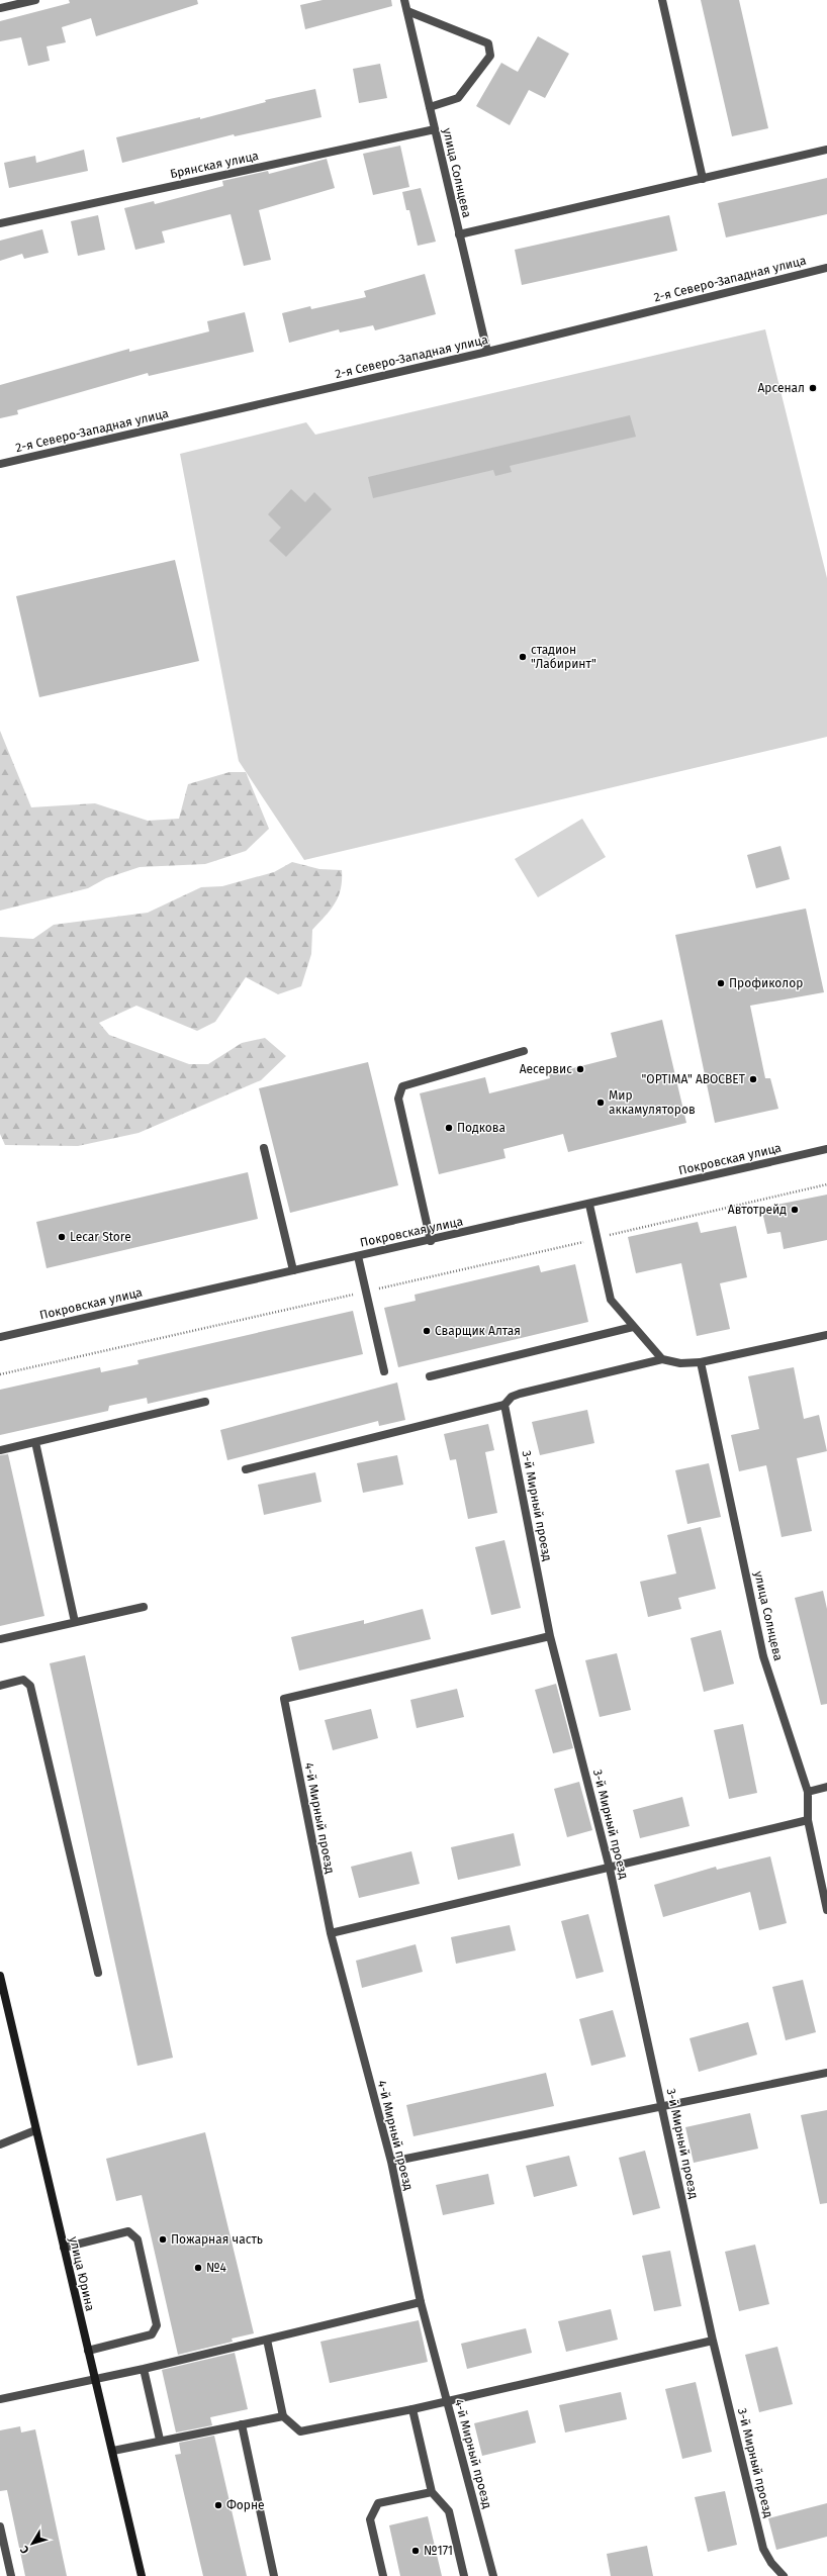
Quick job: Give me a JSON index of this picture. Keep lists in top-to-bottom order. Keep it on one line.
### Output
{"streets":{"main road":["улица Юрина"],"street":["Брянская улица","улица Солнцева","2-я Северо-Западная улица","Покровская улица","3-й Мирный проезд","4-й Мирный проезд"]},"crossings":[["Брянская улица","улица Солнцева"],["улица Солнцева","2-я Северо-Западная улица"],["3-й Мирный проезд","4-й Мирный проезд"]],"places":["Арсенал","стадион \"Лабиринт\"","Профиколор","Аесервис","\"OPTIMA\" АВОСВЕТ","Мир аккамуляторов","Подкова","Автотрейд","Lecar Store","Сварщик Алтая","Пожарная часть","№4","Форне","№171"],"north":"bottom left"}
